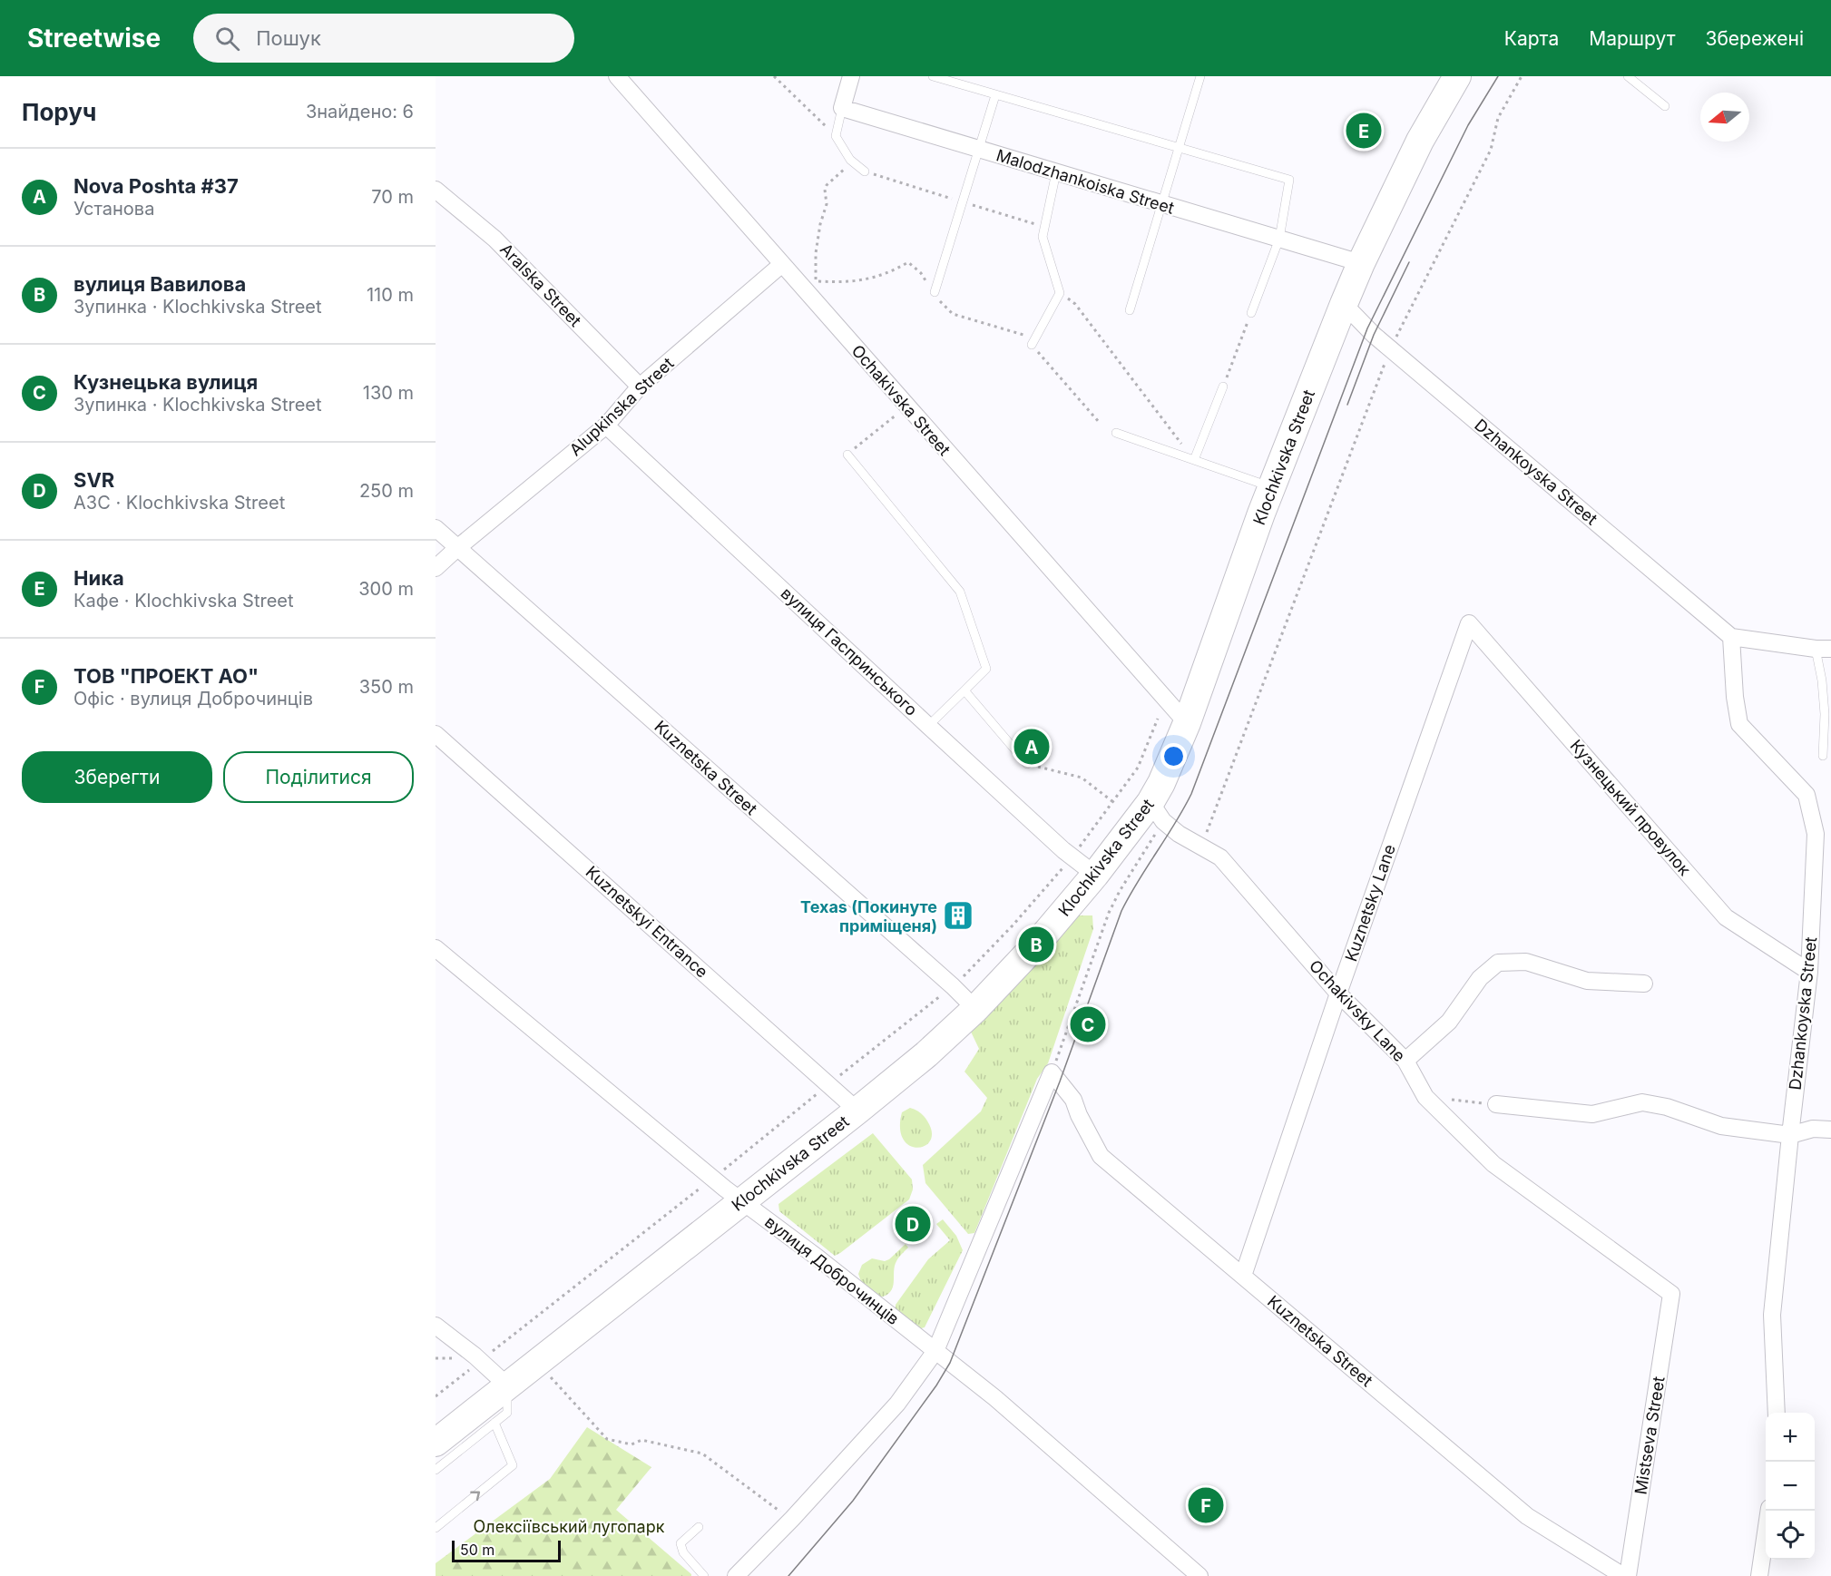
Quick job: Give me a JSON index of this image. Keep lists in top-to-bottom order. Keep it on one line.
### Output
{"streets":{"main road":["Klochkivska Street"],"street":["Malodzhankoiska Street","Aralska Street","Ochakivska Street","Alupkinska Street","Dzhankoyska Street","вулиця Гаспринського","Kuznetska Street","Kuznetsky Lane","Kuznetskyi Entrance","Ochakivsky Lane","вулиця Доброчинців","Mistseva Street"]},"crossings":[["Malodzhankoiska Street","Klochkivska Street"],["Aralska Street","Alupkinska Street"],["Ochakivska Street","Alupkinska Street"],["Ochakivska Street","Klochkivska Street"],["Alupkinska Street","вулиця Гаспринського"],["Alupkinska Street","Kuznetska Street"],["Klochkivska Street","Dzhankoyska Street"],["Klochkivska Street","вулиця Гаспринського"],["Klochkivska Street","Kuznetska Street"],["Klochkivska Street","Kuznetskyi Entrance"],["Klochkivska Street","Ochakivsky Lane"],["Klochkivska Street","вулиця Доброчинців"],["Dzhankoyska Street","Kuznetsky Lane"],["Kuznetska Street","Kuznetsky Lane"],["Kuznetsky Lane","Ochakivsky Lane"],["Ochakivsky Lane","Mistseva Street"]],"parks":["Олексіївський лугопарк"],"places":{"building":["Texas (Покинуте приміщеня)"]},"scale_bar":"50 m","north":"left","page":{"header":"Streetwise","search":"Пошук","nav":["Карта","Маршрут","Збережені"],"heading":["Поруч","Знайдено: 6"],"pins":["E","A","B","C","D","F"],"list":[{"mark":"A","name":"Nova Poshta #37","note":"Установа","value":"70 m"},{"mark":"B","name":"вулиця Вавилова","note":"Зупинка · Klochkivska Street","value":"110 m"},{"mark":"C","name":"Кузнецька вулиця","note":"Зупинка · Klochkivska Street","value":"130 m"},{"mark":"D","name":"SVR","note":"АЗС · Klochkivska Street","value":"250 m"},{"mark":"E","name":"Ника","note":"Кафе · Klochkivska Street","value":"300 m"},{"mark":"F","name":"ТОВ \"ПРОЕКТ АО\"","note":"Офіс · вулиця Доброчинців","value":"350 m"}],"buttons":["Зберегти","Поділитися"],"map_buttons":["+","−"],"scale":"50 m"}}
